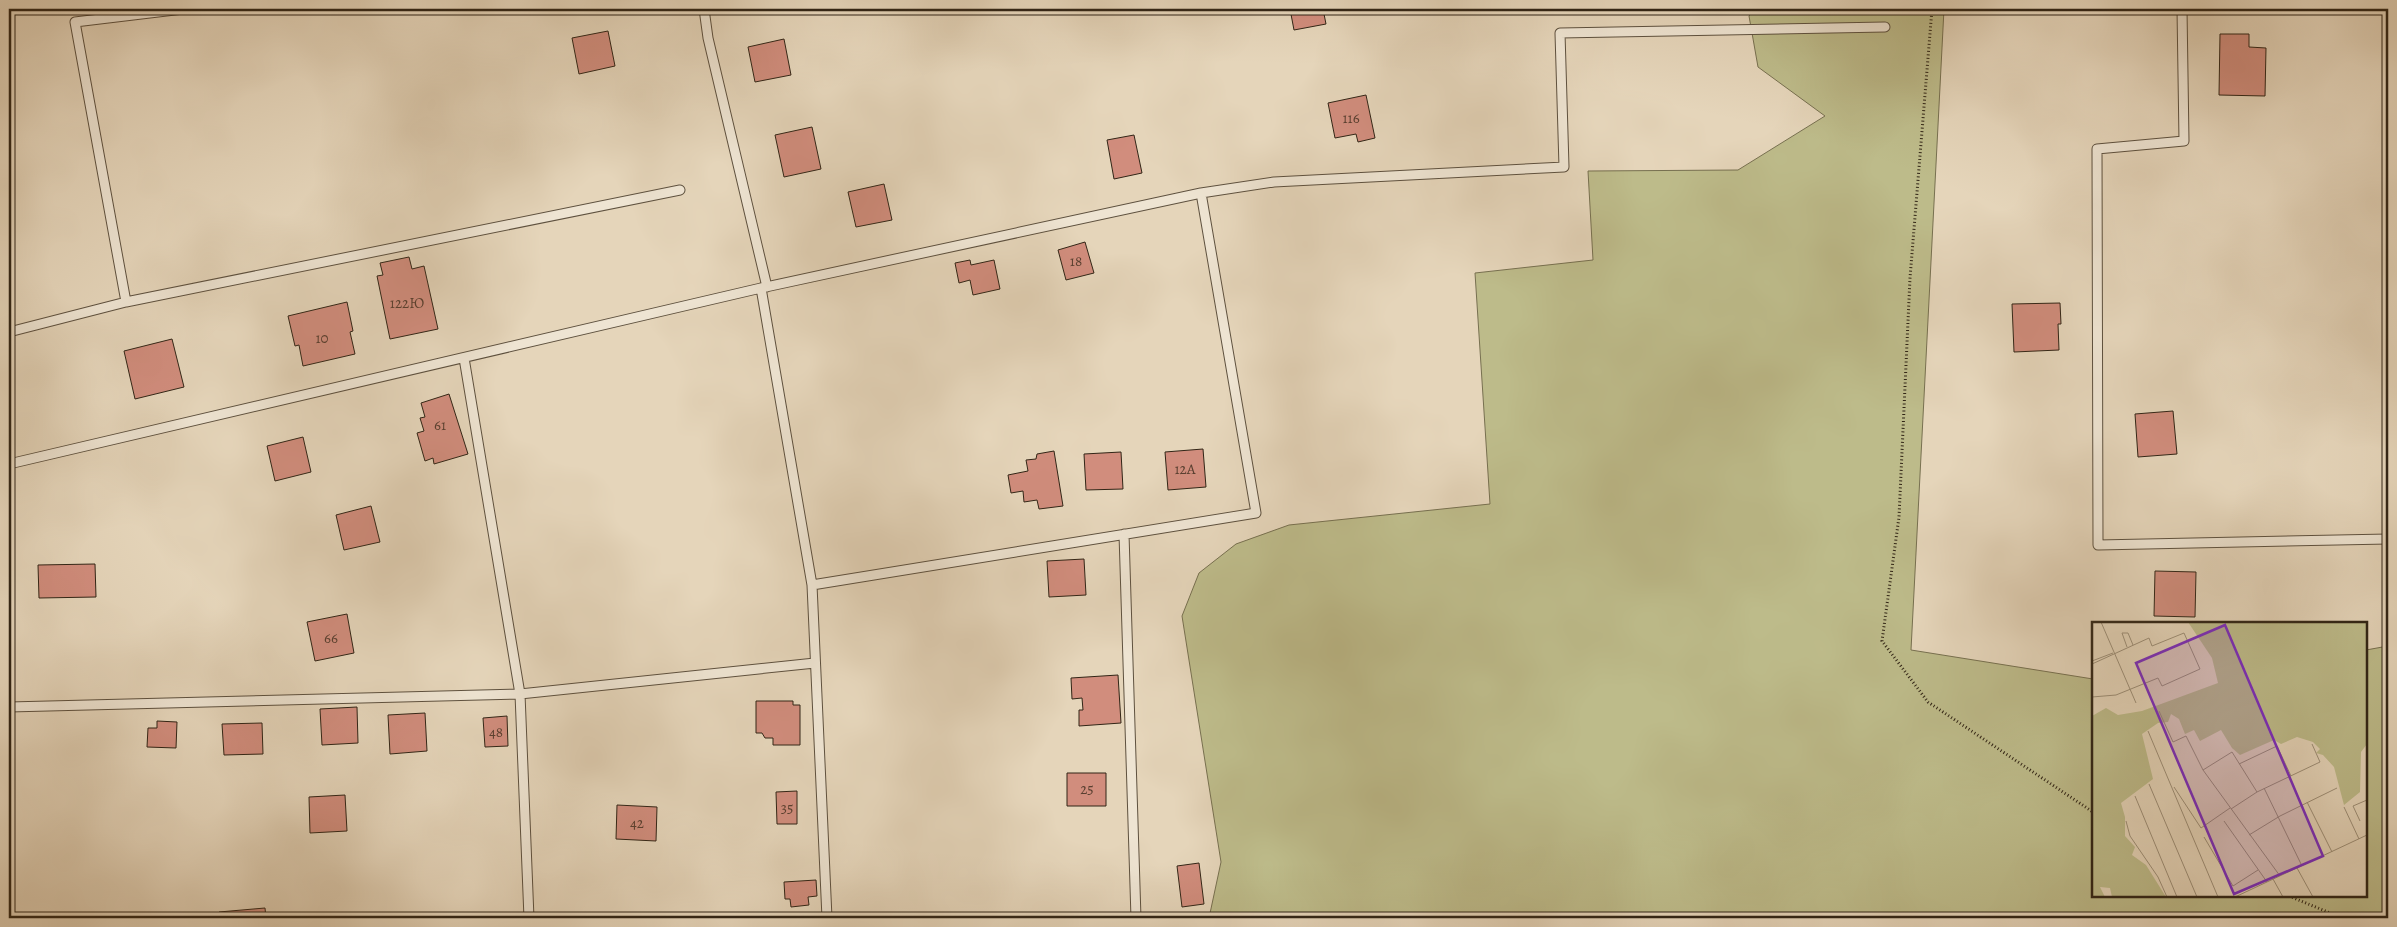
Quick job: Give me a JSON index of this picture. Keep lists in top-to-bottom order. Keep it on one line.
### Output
{"house_numbers":["116","18","122Ю","10","61","12А","66","48","25","35","42"]}
